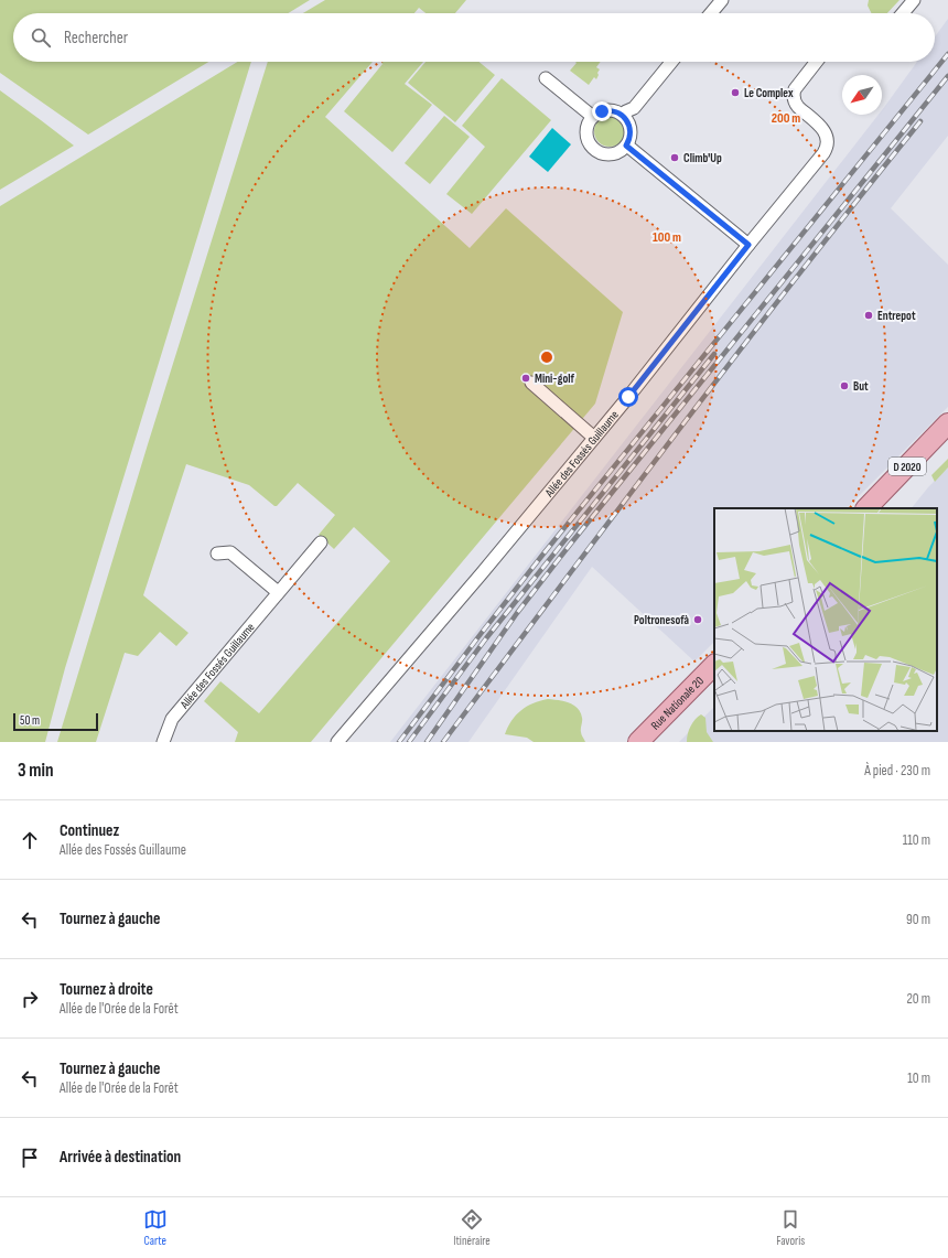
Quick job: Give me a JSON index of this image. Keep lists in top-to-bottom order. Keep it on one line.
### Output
{"streets":{"main road":["D 2020","Rue Nationale 20"],"street":["Allée des Fossés Guillaume"]},"places":["Le Complex","Climb'Up","Entrepot","Mini-golf","But","Poltronesofà"],"scale_bar":"50 m","north":"bottom left","page":{"search":"Rechercher","scale":"50 m","heading":["3 min","À pied · 230 m"],"list":[["Continuez","Allée des Fossés Guillaume","110 m"],["Tournez à gauche","90 m"],["Tournez à droite","Allée de l'Orée de la Forêt","20 m"],["Tournez à gauche","Allée de l'Orée de la Forêt","10 m"],"Arrivée à destination"],"nav":["Carte","Itinéraire","Favoris"]},"rings":["200 m","100 m"]}
